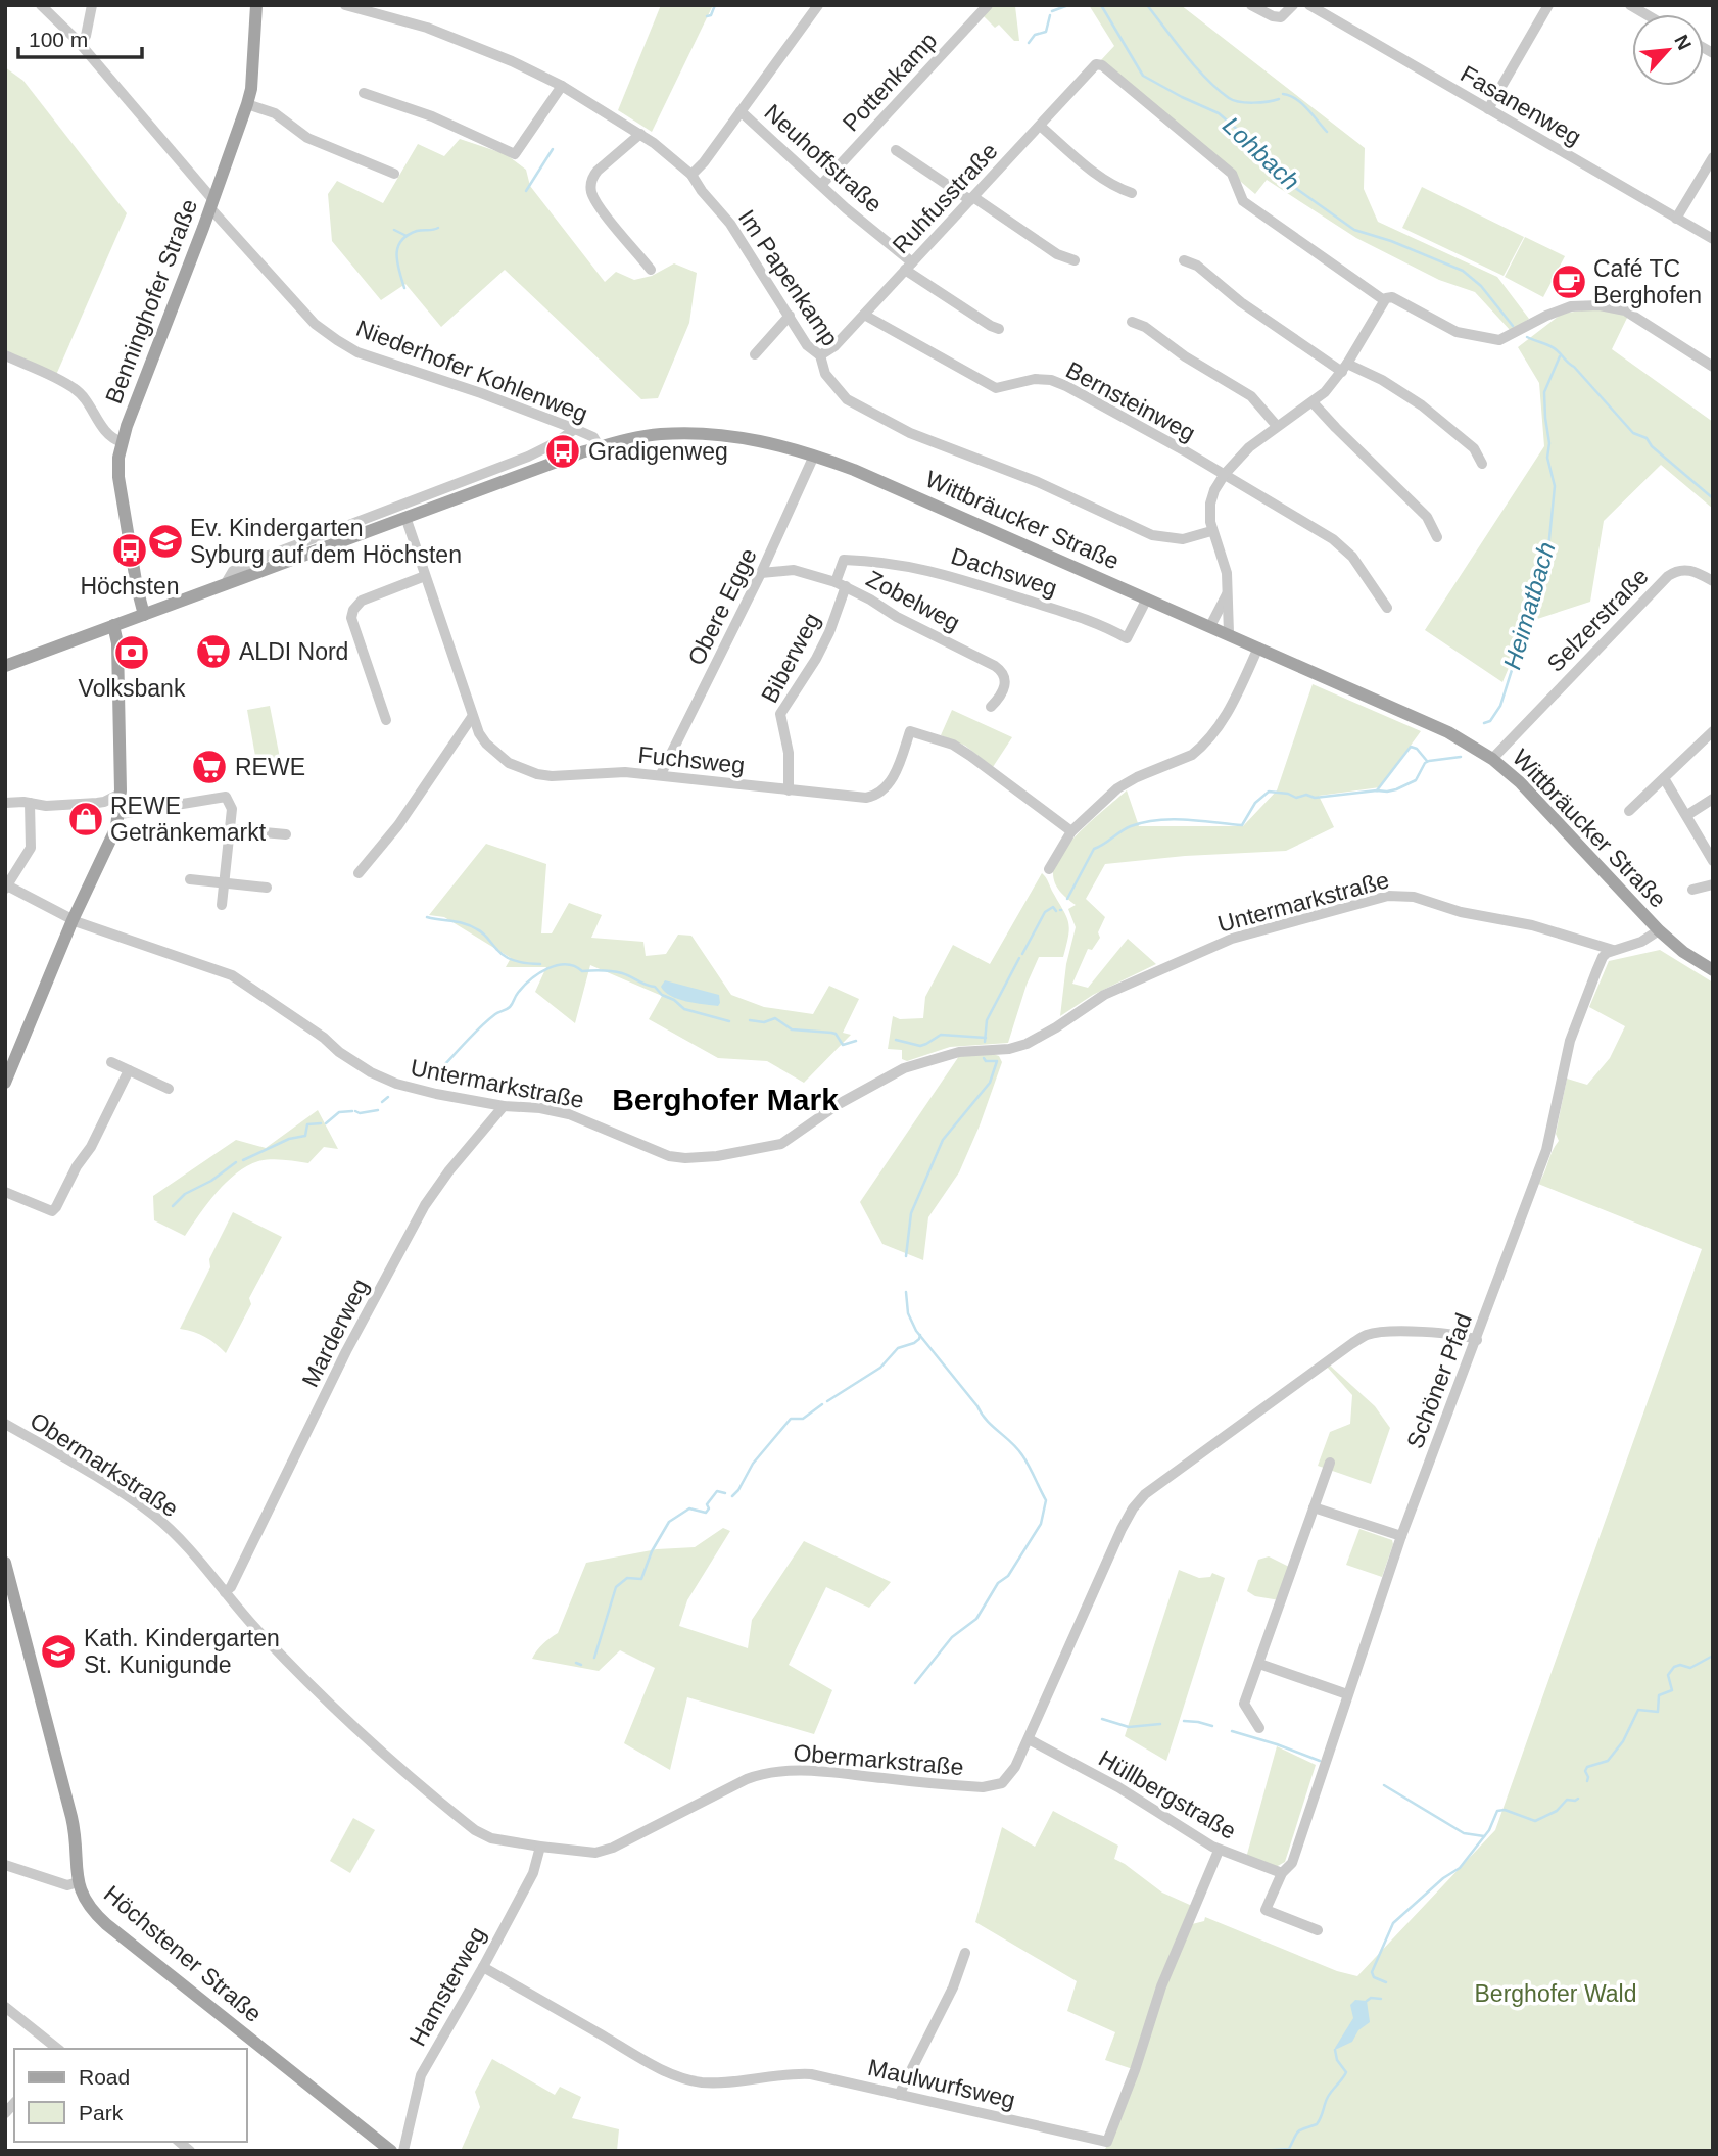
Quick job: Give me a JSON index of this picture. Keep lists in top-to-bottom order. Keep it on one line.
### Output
{"streets":{"main road":["Benninghofer Straße","Wittbräucker Straße","Höchstener Straße"],"street":["Pottenkamp","Fasanenweg","Neuhoffstraße","Ruhfusstraße","Im Papenkamp","Niederhofer Kohlenweg","Bernsteinweg","Dachsweg","Zobelweg","Obere Egge","Selzerstraße","Biberweg","Fuchsweg","Untermarkstraße","Marderweg","Schöner Pfad","Obermarkstraße","Hüllbergstraße","Hamsterweg","Maulwurfsweg"]},"crossings":[["Pottenkamp","Neuhoffstraße"],["Neuhoffstraße","Ruhfusstraße"],["Ruhfusstraße","Im Papenkamp"],["Ruhfusstraße","Bernsteinweg"],["Benninghofer Straße","Niederhofer Kohlenweg"],["Benninghofer Straße","Wittbräucker Straße"],["Niederhofer Kohlenweg","Wittbräucker Straße"],["Wittbräucker Straße","Dachsweg"],["Wittbräucker Straße","Obere Egge"],["Wittbräucker Straße","Selzerstraße"],["Wittbräucker Straße","Fuchsweg"],["Dachsweg","Zobelweg"],["Dachsweg","Biberweg"],["Zobelweg","Obere Egge"],["Zobelweg","Biberweg"],["Obere Egge","Fuchsweg"],["Biberweg","Fuchsweg"],["Untermarkstraße","Marderweg"],["Untermarkstraße","Schöner Pfad"],["Marderweg","Obermarkstraße"],["Schöner Pfad","Obermarkstraße"],["Schöner Pfad","Hüllbergstraße"],["Obermarkstraße","Hüllbergstraße"],["Obermarkstraße","Hamsterweg"],["Hüllbergstraße","Maulwurfsweg"],["Hamsterweg","Maulwurfsweg"]],"districts":["Berghofer Mark"],"water":["Lohbach","Heimatbach"],"parks":["Berghofer Wald"],"places":{"cafe":["Café TC Berghofen"],"bus stop":["Gradigenweg","Höchsten"],"school or university":["Ev. Kindergarten Syburg auf dem Höchsten","Kath. Kindergarten St. Kunigunde"],"supermarket":["ALDI Nord","REWE"],"bank":["Volksbank"],"shop":["REWE Getränkemarkt"]},"legend":["Road","Park"],"scale_bar":"100 m","north":"top right"}
